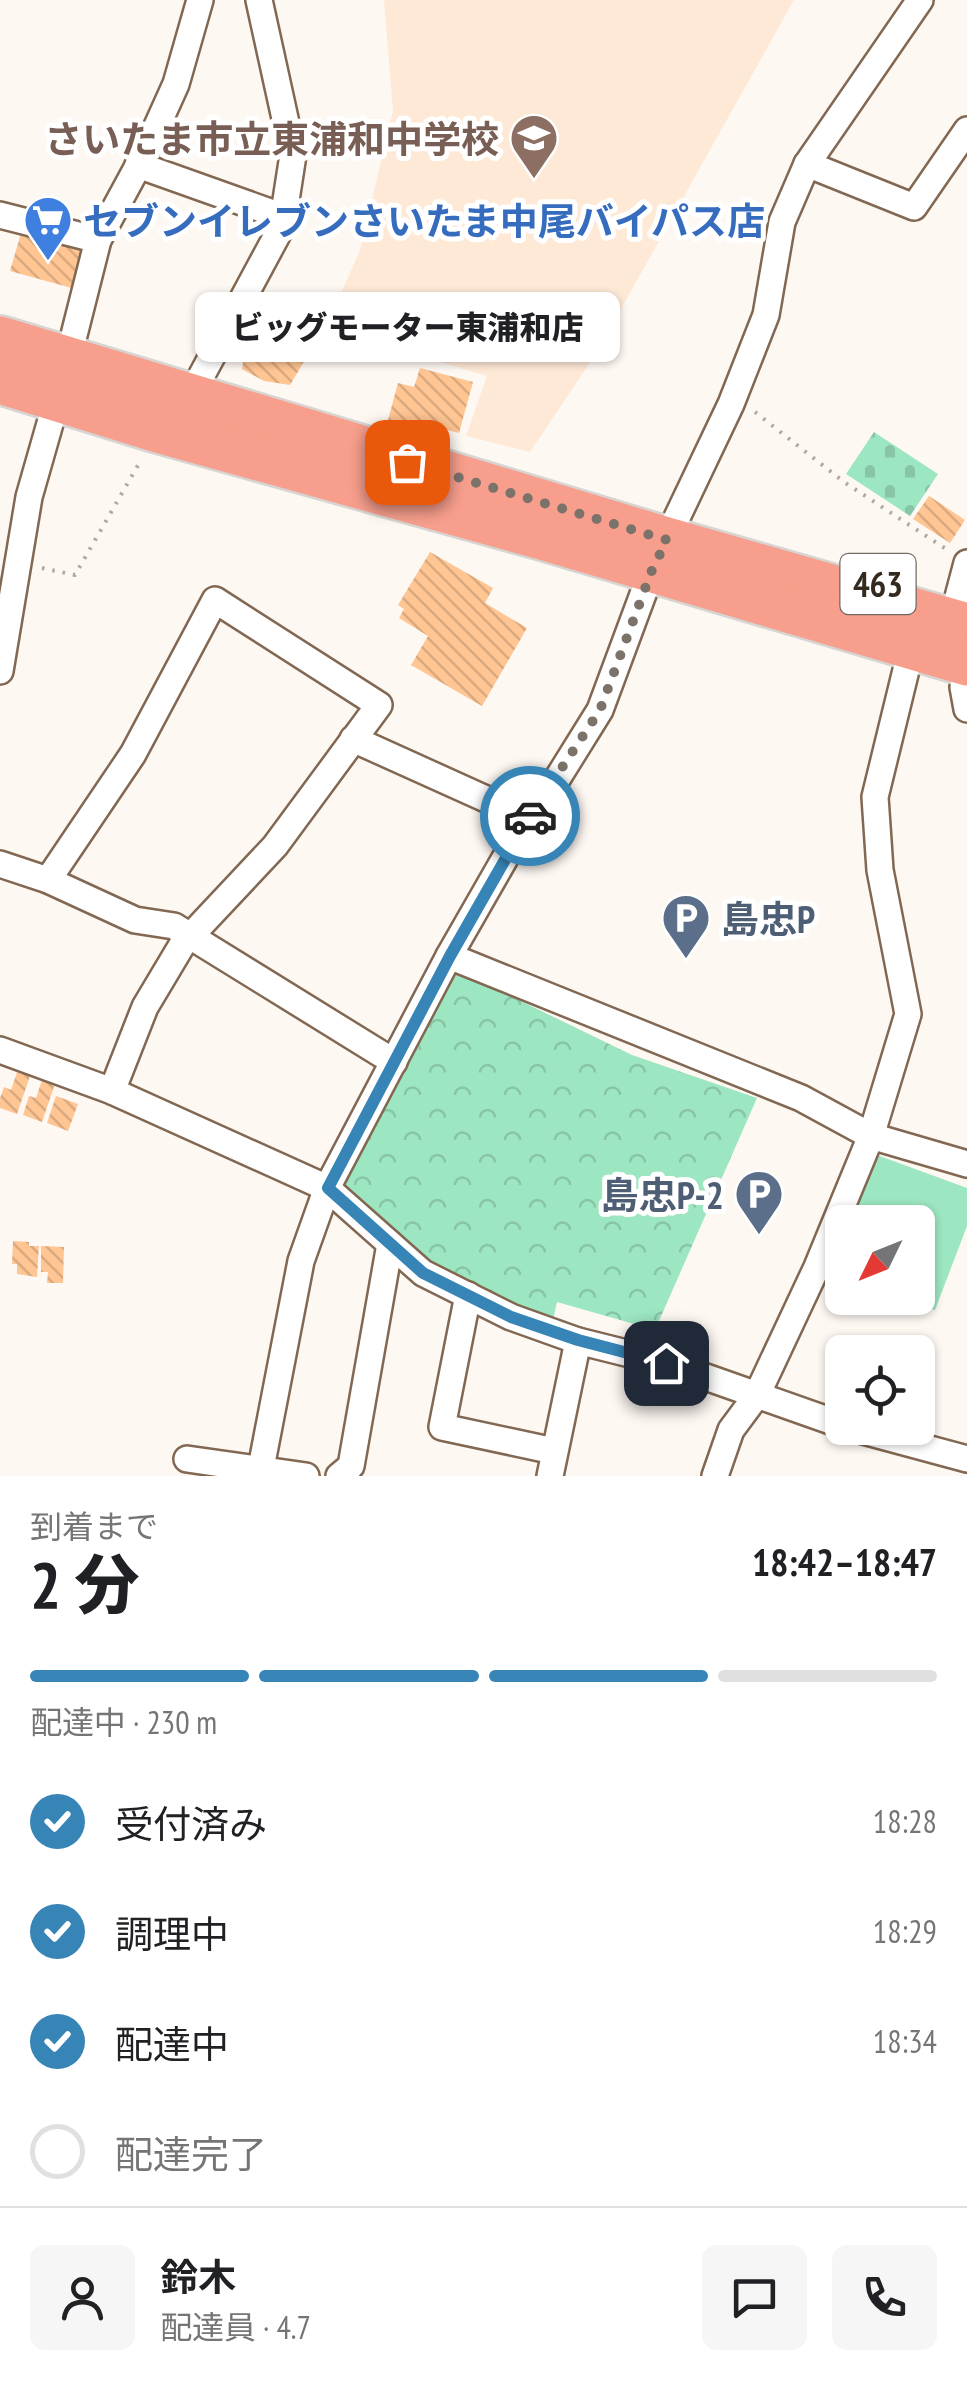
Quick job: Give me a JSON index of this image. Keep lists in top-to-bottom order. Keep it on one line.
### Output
{"streets":{"highway":["463"]},"places":{"school or university":["さいたま市立東浦和中学校"],"supermarket":["セブンイレブンさいたま中尾バイパス店"],"other":["ビッグモーター東浦和店"],"parking":["島忠P","島忠P-2"]},"north":"bottom left","page":{"bubble":"ビッグモーター東浦和店","heading":["2 分","到着まで","18:42–18:47"],"panel":["鈴木","配達員 · 4.7"],"bar":"配達中 · 230 m","list":[["受付済み","18:28"],["調理中","18:29"],["配達中","18:34"],"配達完了"]}}
